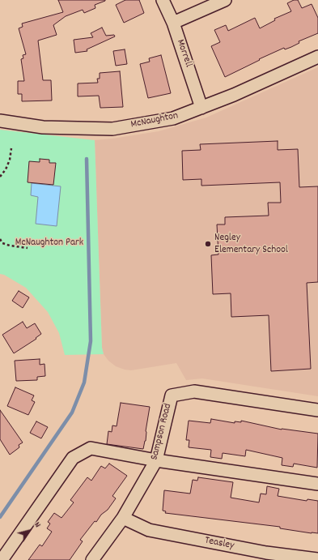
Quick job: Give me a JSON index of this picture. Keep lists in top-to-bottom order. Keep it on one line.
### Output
{"streets":{"street":["Morrell","McNaughton","Sampson Road","Teasley"]},"crossings":[["Morrell","McNaughton"],["Sampson Road","Teasley"]],"parks":["McNaughton Park"],"places":["Negley Elementary School"],"north":"top right"}
